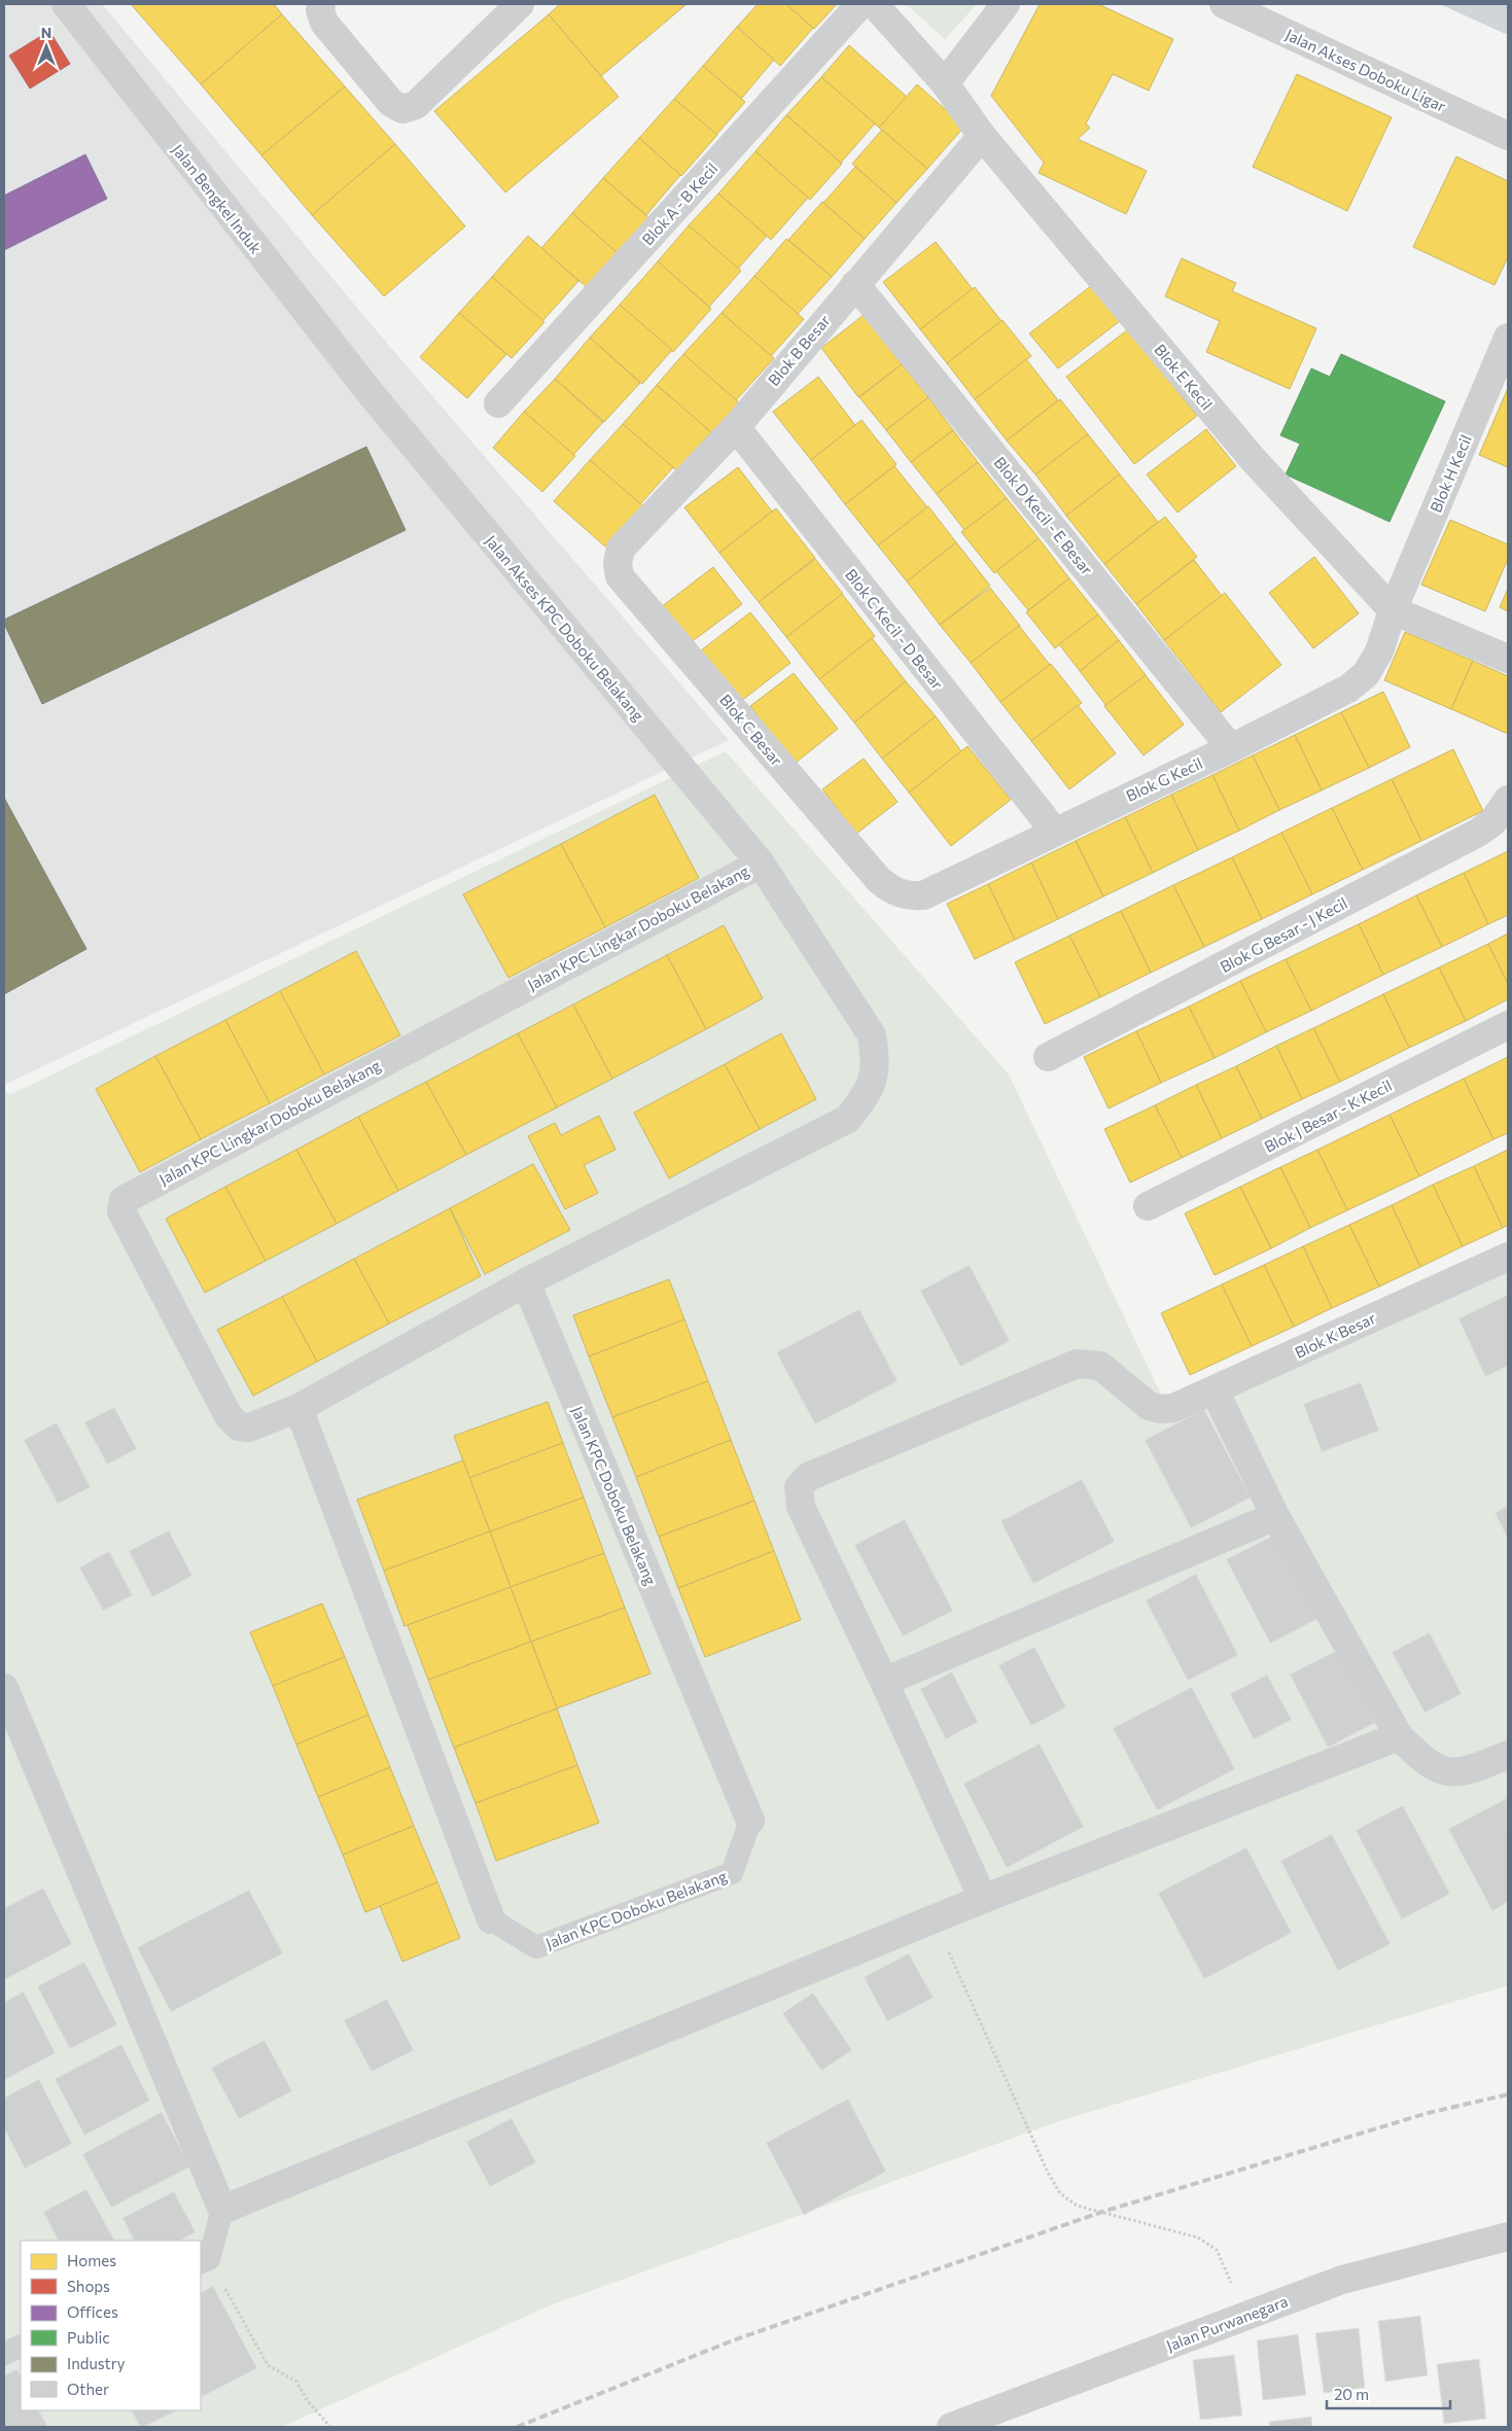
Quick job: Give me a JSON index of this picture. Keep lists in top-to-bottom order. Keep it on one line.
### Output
{"streets":{"street":["Jalan Akses Doboku Ligar","Jalan Bengkel Induk","Blok A - B Kecil","Blok B Besar","Blok E Kecil","Blok H Kecil","Blok D Kecil - E Besar","Jalan Akses KPC Doboku Belakang","Blok C Kecil - D Besar","Blok C Besar","Blok G Kecil","Jalan KPC Lingkar Doboku Belakang","Blok G Besar - J Kecil","Blok J Besar - K Kecil","Blok K Besar","Jalan KPC Doboku Belakang","Jalan Purwanegara"]},"crossings":[["Jalan Bengkel Induk","Jalan Akses KPC Doboku Belakang"],["Blok B Besar","Blok E Kecil"],["Blok B Besar","Blok D Kecil - E Besar"],["Blok B Besar","Blok C Kecil - D Besar"],["Blok B Besar","Blok C Besar"],["Blok E Kecil","Blok H Kecil"],["Blok E Kecil","Blok G Kecil"],["Blok H Kecil","Blok G Kecil"],["Blok D Kecil - E Besar","Blok G Kecil"],["Jalan Akses KPC Doboku Belakang","Jalan KPC Lingkar Doboku Belakang"],["Blok C Kecil - D Besar","Blok G Kecil"],["Blok C Besar","Blok G Kecil"],["Jalan KPC Lingkar Doboku Belakang","Jalan KPC Doboku Belakang"]],"legend":["Homes","Shops","Offices","Public","Industry","Other"],"scale_bar":"20 m","north":"top"}
